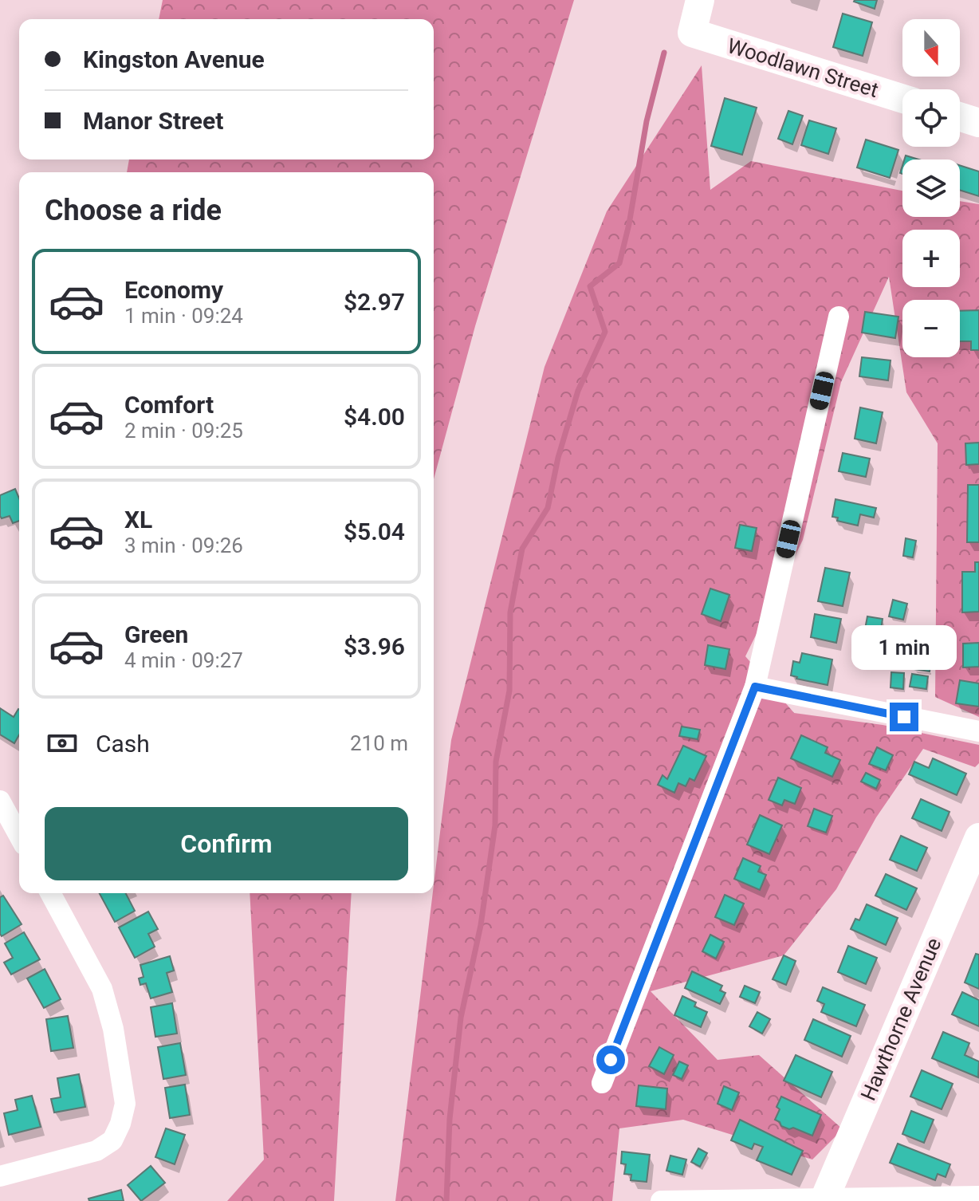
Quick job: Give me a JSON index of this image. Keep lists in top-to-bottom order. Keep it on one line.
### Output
{"streets":{"street":["Woodlawn Street","Hawthorne Avenue"]},"north":"bottom","page":{"map_buttons":["+","−"],"banner":["Kingston Avenue","Manor Street"],"heading":"Choose a ride","list":[{"name":"Economy","note":"1 min · 09:24","value":"$2.97"},{"name":"Comfort","note":"2 min · 09:25","value":"$4.00"},{"name":"XL","note":"3 min · 09:26","value":"$5.04"},{"name":"Green","note":"4 min · 09:27","value":"$3.96"}],"bubble":"1 min","pay":["Cash","210 m"],"buttons":"Confirm"}}
